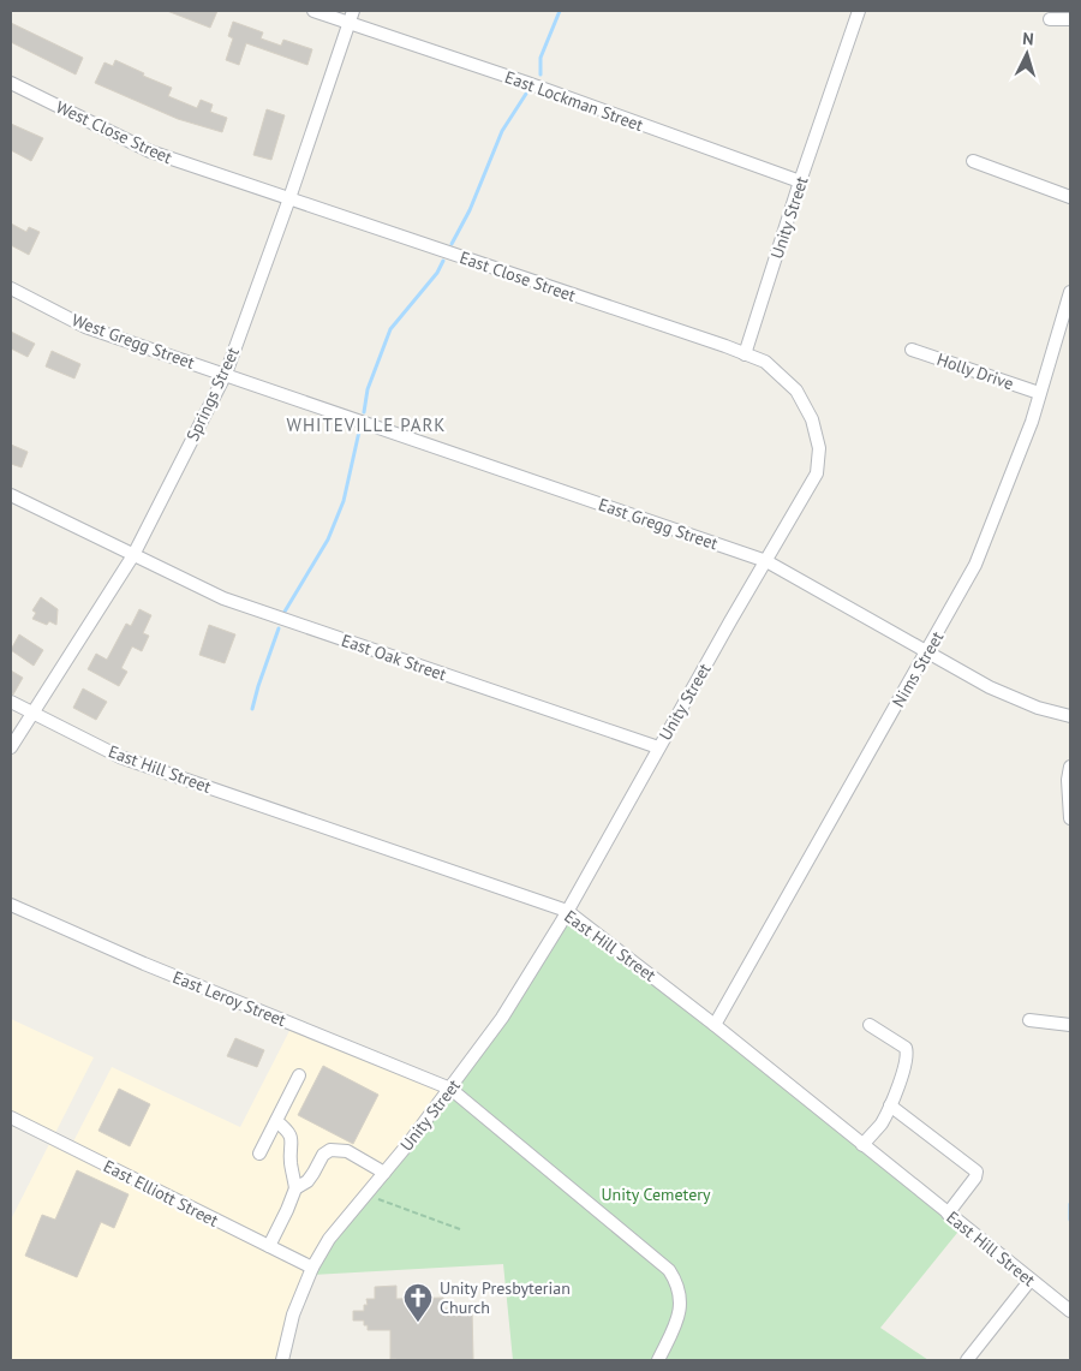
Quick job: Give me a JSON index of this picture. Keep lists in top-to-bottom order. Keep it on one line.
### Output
{"streets":{"street":["East Lockman Street","West Close Street","Unity Street","East Close Street","West Gregg Street","Holly Drive","Springs Street","East Gregg Street","East Oak Street","Nims Street","East Hill Street","East Leroy Street","East Elliott Street"]},"crossings":[["East Lockman Street","Unity Street"],["East Lockman Street","Springs Street"],["West Close Street","East Close Street"],["West Close Street","Springs Street"],["Unity Street","East Close Street"],["Unity Street","East Gregg Street"],["Unity Street","East Oak Street"],["Unity Street","East Hill Street"],["Unity Street","East Leroy Street"],["Unity Street","East Elliott Street"],["East Close Street","Springs Street"],["West Gregg Street","Springs Street"],["West Gregg Street","East Gregg Street"],["Holly Drive","Nims Street"],["Springs Street","East Gregg Street"],["Springs Street","East Oak Street"],["Springs Street","East Hill Street"],["East Gregg Street","Nims Street"],["Nims Street","East Hill Street"]],"districts":["WHITEVILLE PARK"],"parks":["Unity Cemetery"],"places":{"church":["Unity Presbyterian Church"]},"north":"top"}
